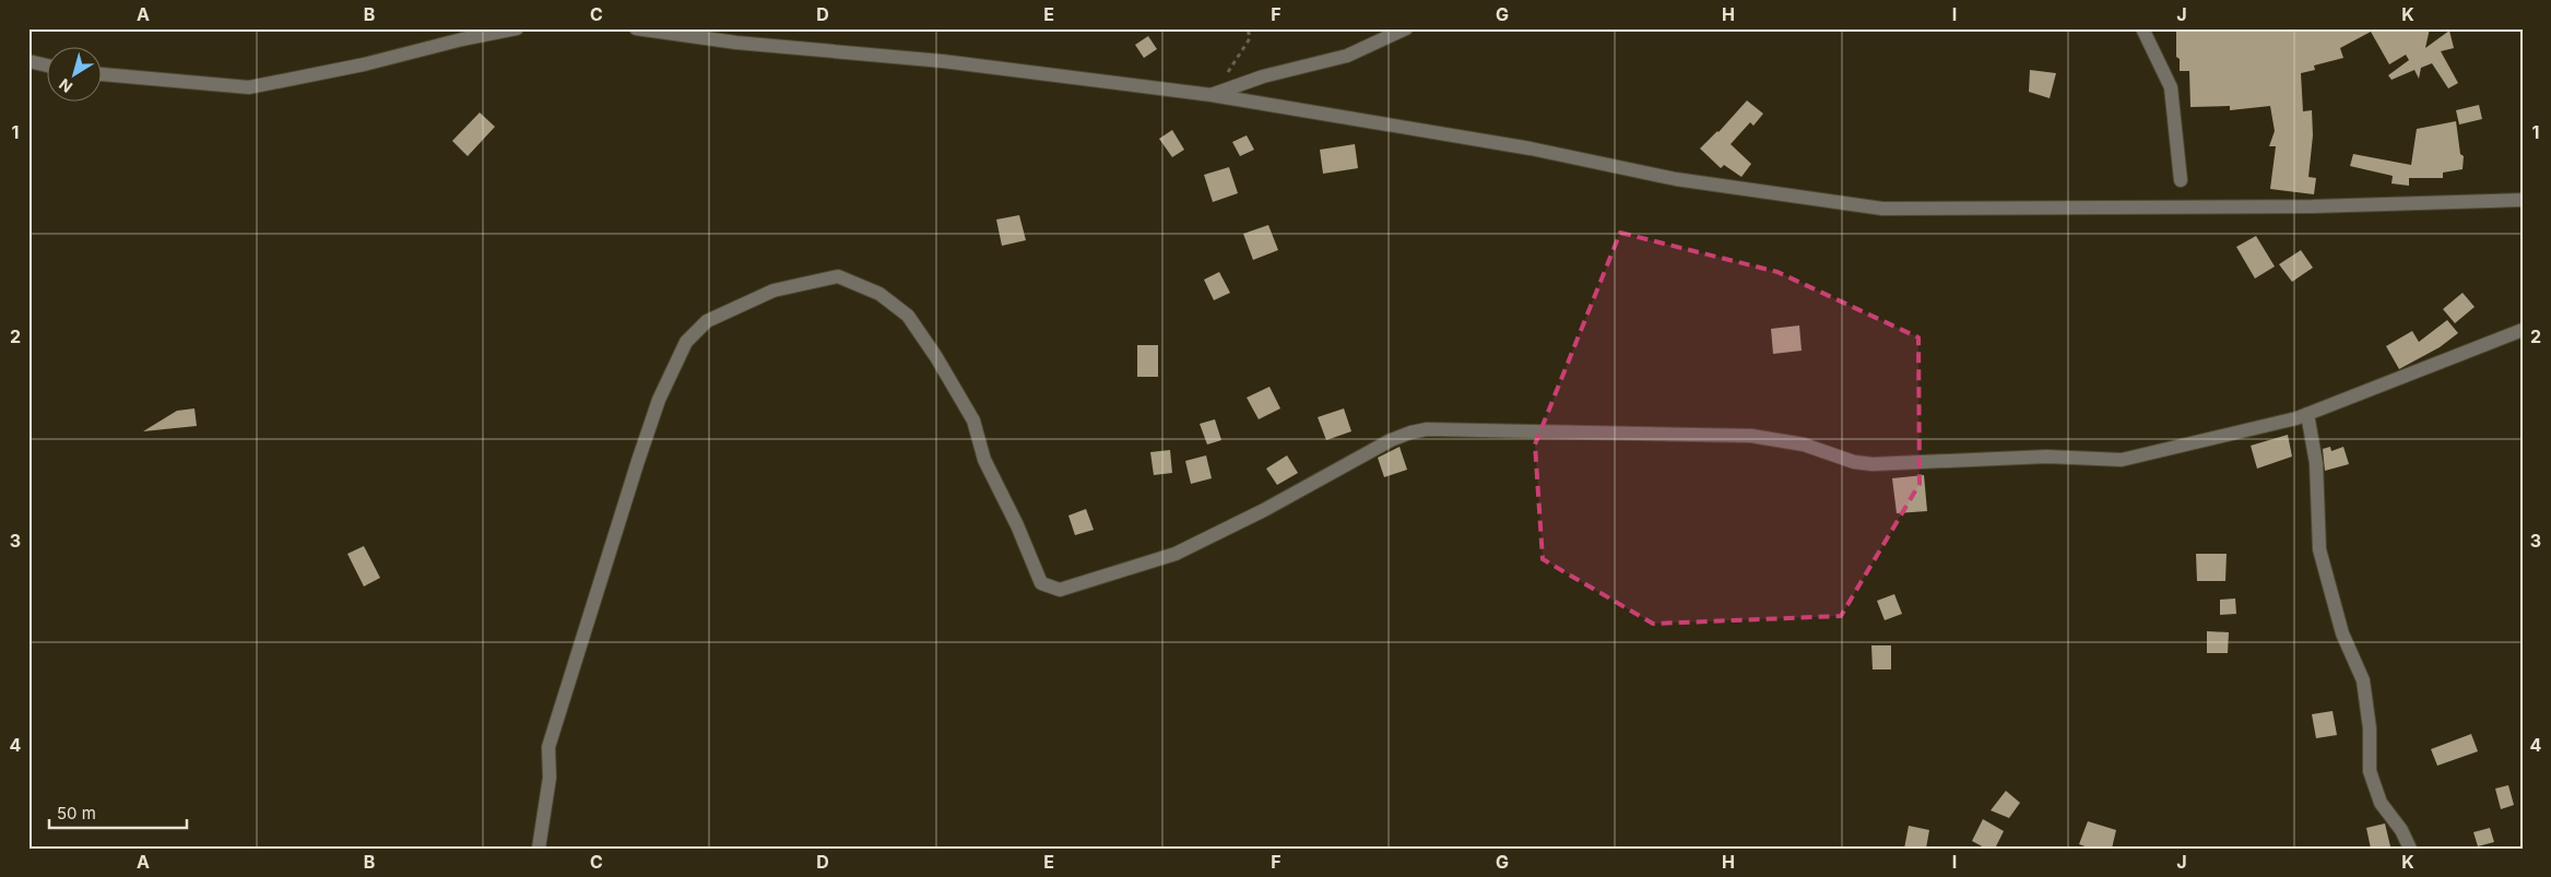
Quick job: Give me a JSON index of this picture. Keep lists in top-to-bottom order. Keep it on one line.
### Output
{"scale_bar":"50 m","north":"bottom left","grid":{"columns":["A","B","C","D","E","F","G","H","I","J","K"],"rows":["1","2","3","4"]}}
